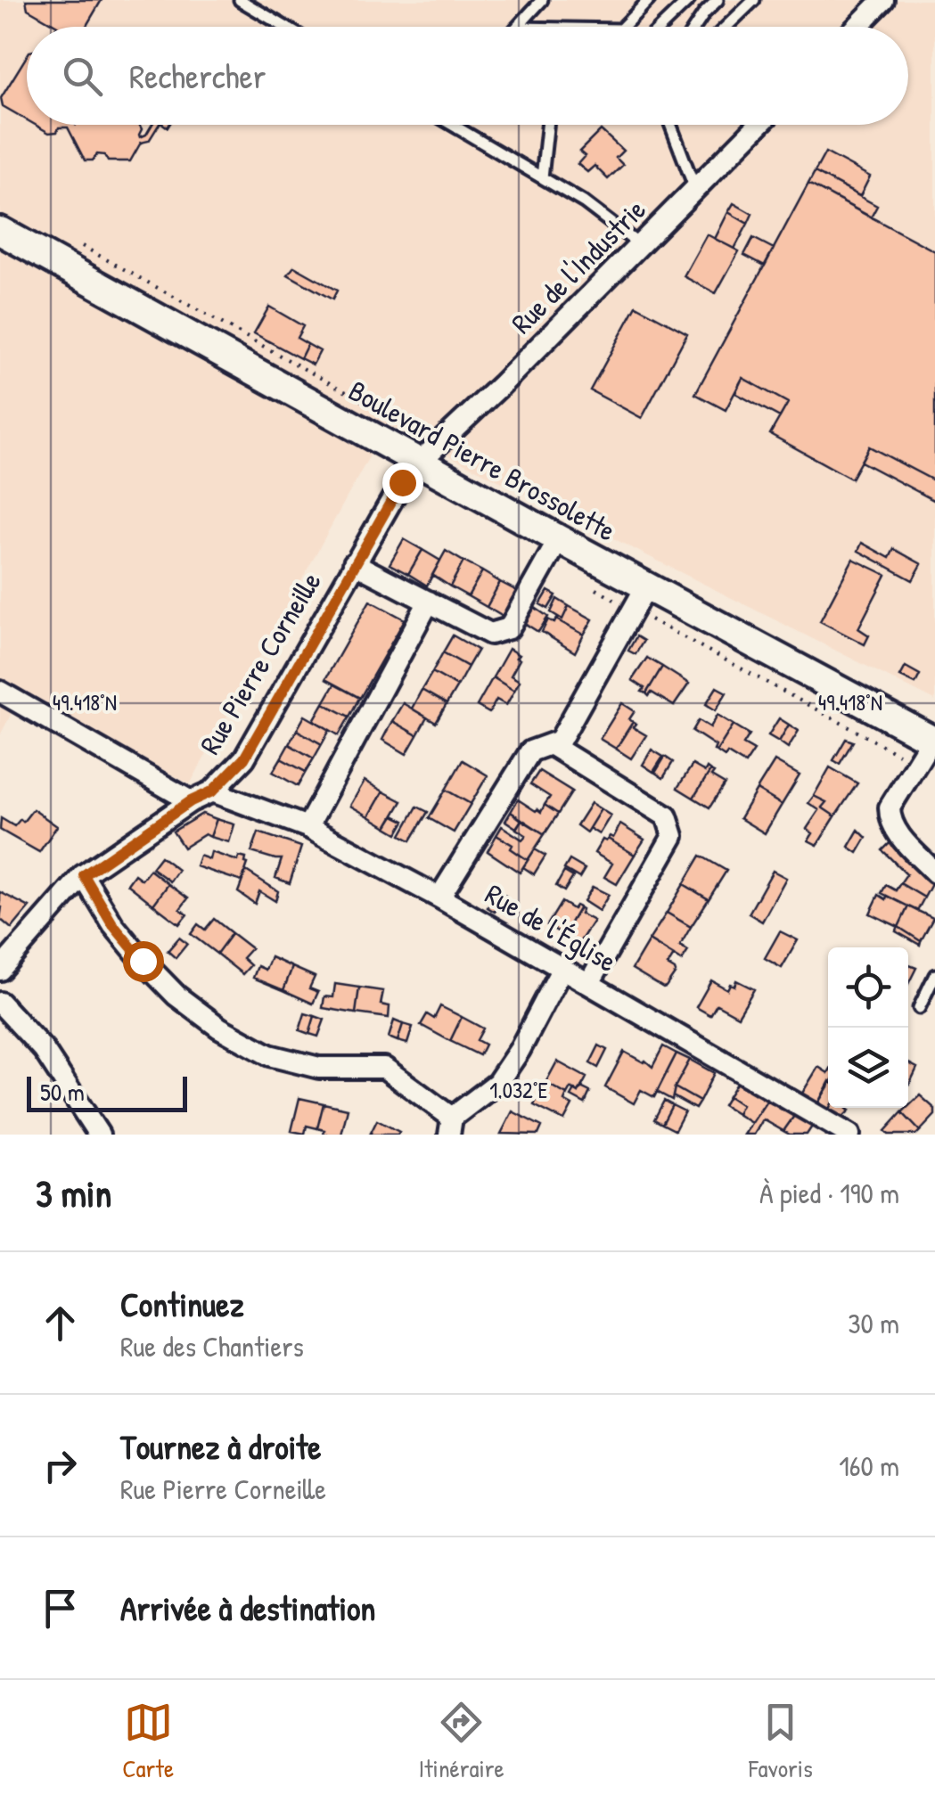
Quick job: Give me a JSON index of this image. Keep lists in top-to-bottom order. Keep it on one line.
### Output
{"streets":{"main road":["Boulevard Pierre Brossolette"],"street":["Rue de l'Industrie","Rue Pierre Corneille","Rue de l'Église"]},"crossings":[["Rue de l'Industrie","Boulevard Pierre Brossolette"],["Rue de l'Industrie","Rue Pierre Corneille"],["Boulevard Pierre Brossolette","Rue Pierre Corneille"],["Rue Pierre Corneille","Rue de l'Église"]],"scale_bar":"50 m","page":{"search":"Rechercher","scale":"50 m","heading":["3 min","À pied · 190 m"],"list":[["Continuez","Rue des Chantiers","30 m"],["Tournez à droite","Rue Pierre Corneille","160 m"],"Arrivée à destination"],"nav":["Carte","Itinéraire","Favoris"]},"coordinates":["49.418°N","1.032°E"]}
